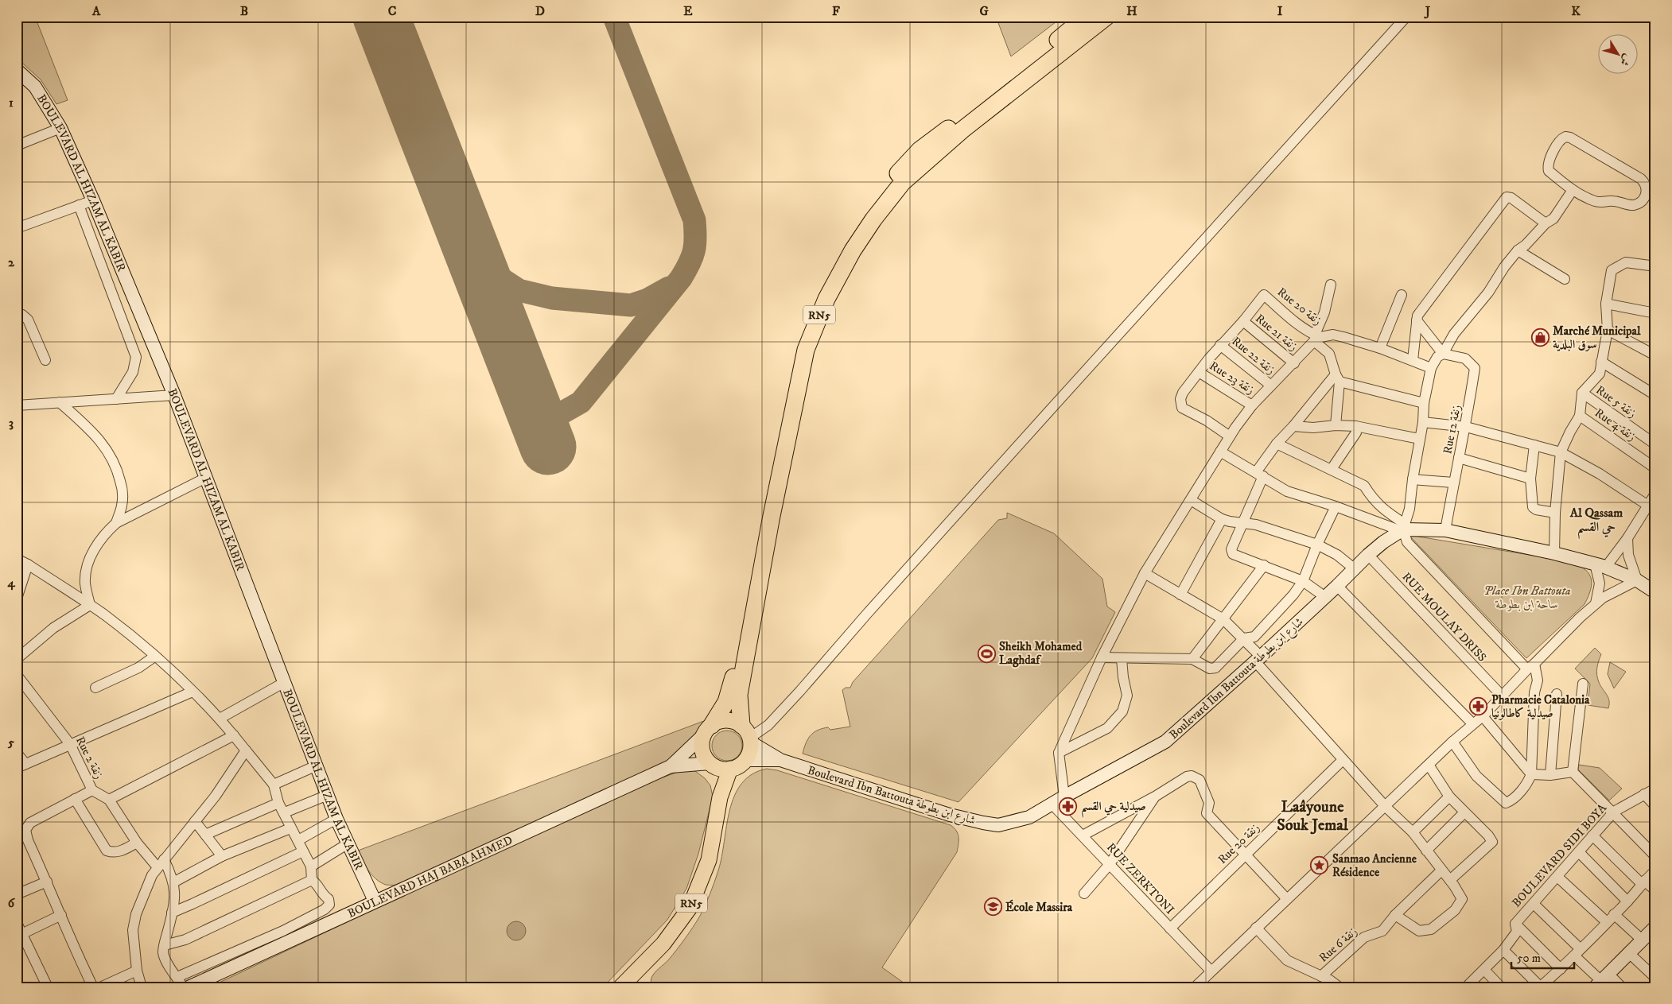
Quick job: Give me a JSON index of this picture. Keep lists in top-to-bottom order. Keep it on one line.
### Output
{"streets":{"highway":["RN5"],"main road":["BOULEVARD AL HIZAM AL KABIR","Boulevard Ibn Battouta شارع ابن بطوطة","BOULEVARD HAJ BABA AHMED"],"street":["Rue 20 زنقة","Rue 21 زنقة","Rue 22 زنقة","Rue 23 زنقة","Rue 5 زنقة","Rue 4 زنقة","Rue 12 زنقة","RUE MOULAY DRISS","Rue 2 زنقة","BOULEVARD SIDI BOYA","RUE ZERKTONI","Rue 6 زنقة"]},"crossings":[["BOULEVARD AL HIZAM AL KABIR","BOULEVARD HAJ BABA AHMED"],["Rue 20 زنقة","Rue 21 زنقة"],["Rue 20 زنقة","RUE ZERKTONI"],["RUE MOULAY DRISS","Boulevard Ibn Battouta شارع ابن بطوطة"],["Boulevard Ibn Battouta شارع ابن بطوطة","RUE ZERKTONI"]],"districts":["Al Qassam حي القسم","Laâyoune Souk Jemal"],"parks":["Place Ibn Battouta ساحة ابن بطوطة"],"places":{"shop":["Marché Municipal سوق البلدية"],"sports":["Sheikh Mohamed Laghdaf"],"pharmacy":["Pharmacie Catalonia صيدلية كاطالونيا","صيدلية حي القسم"],"place":["Sanmao Ancienne Résidence"],"school or university":["École Massira"]},"scale_bar":"50 m","north":"bottom right","grid":{"columns":["A","B","C","D","E","F","G","H","I","J","K"],"rows":["1","2","3","4","5","6"]}}
